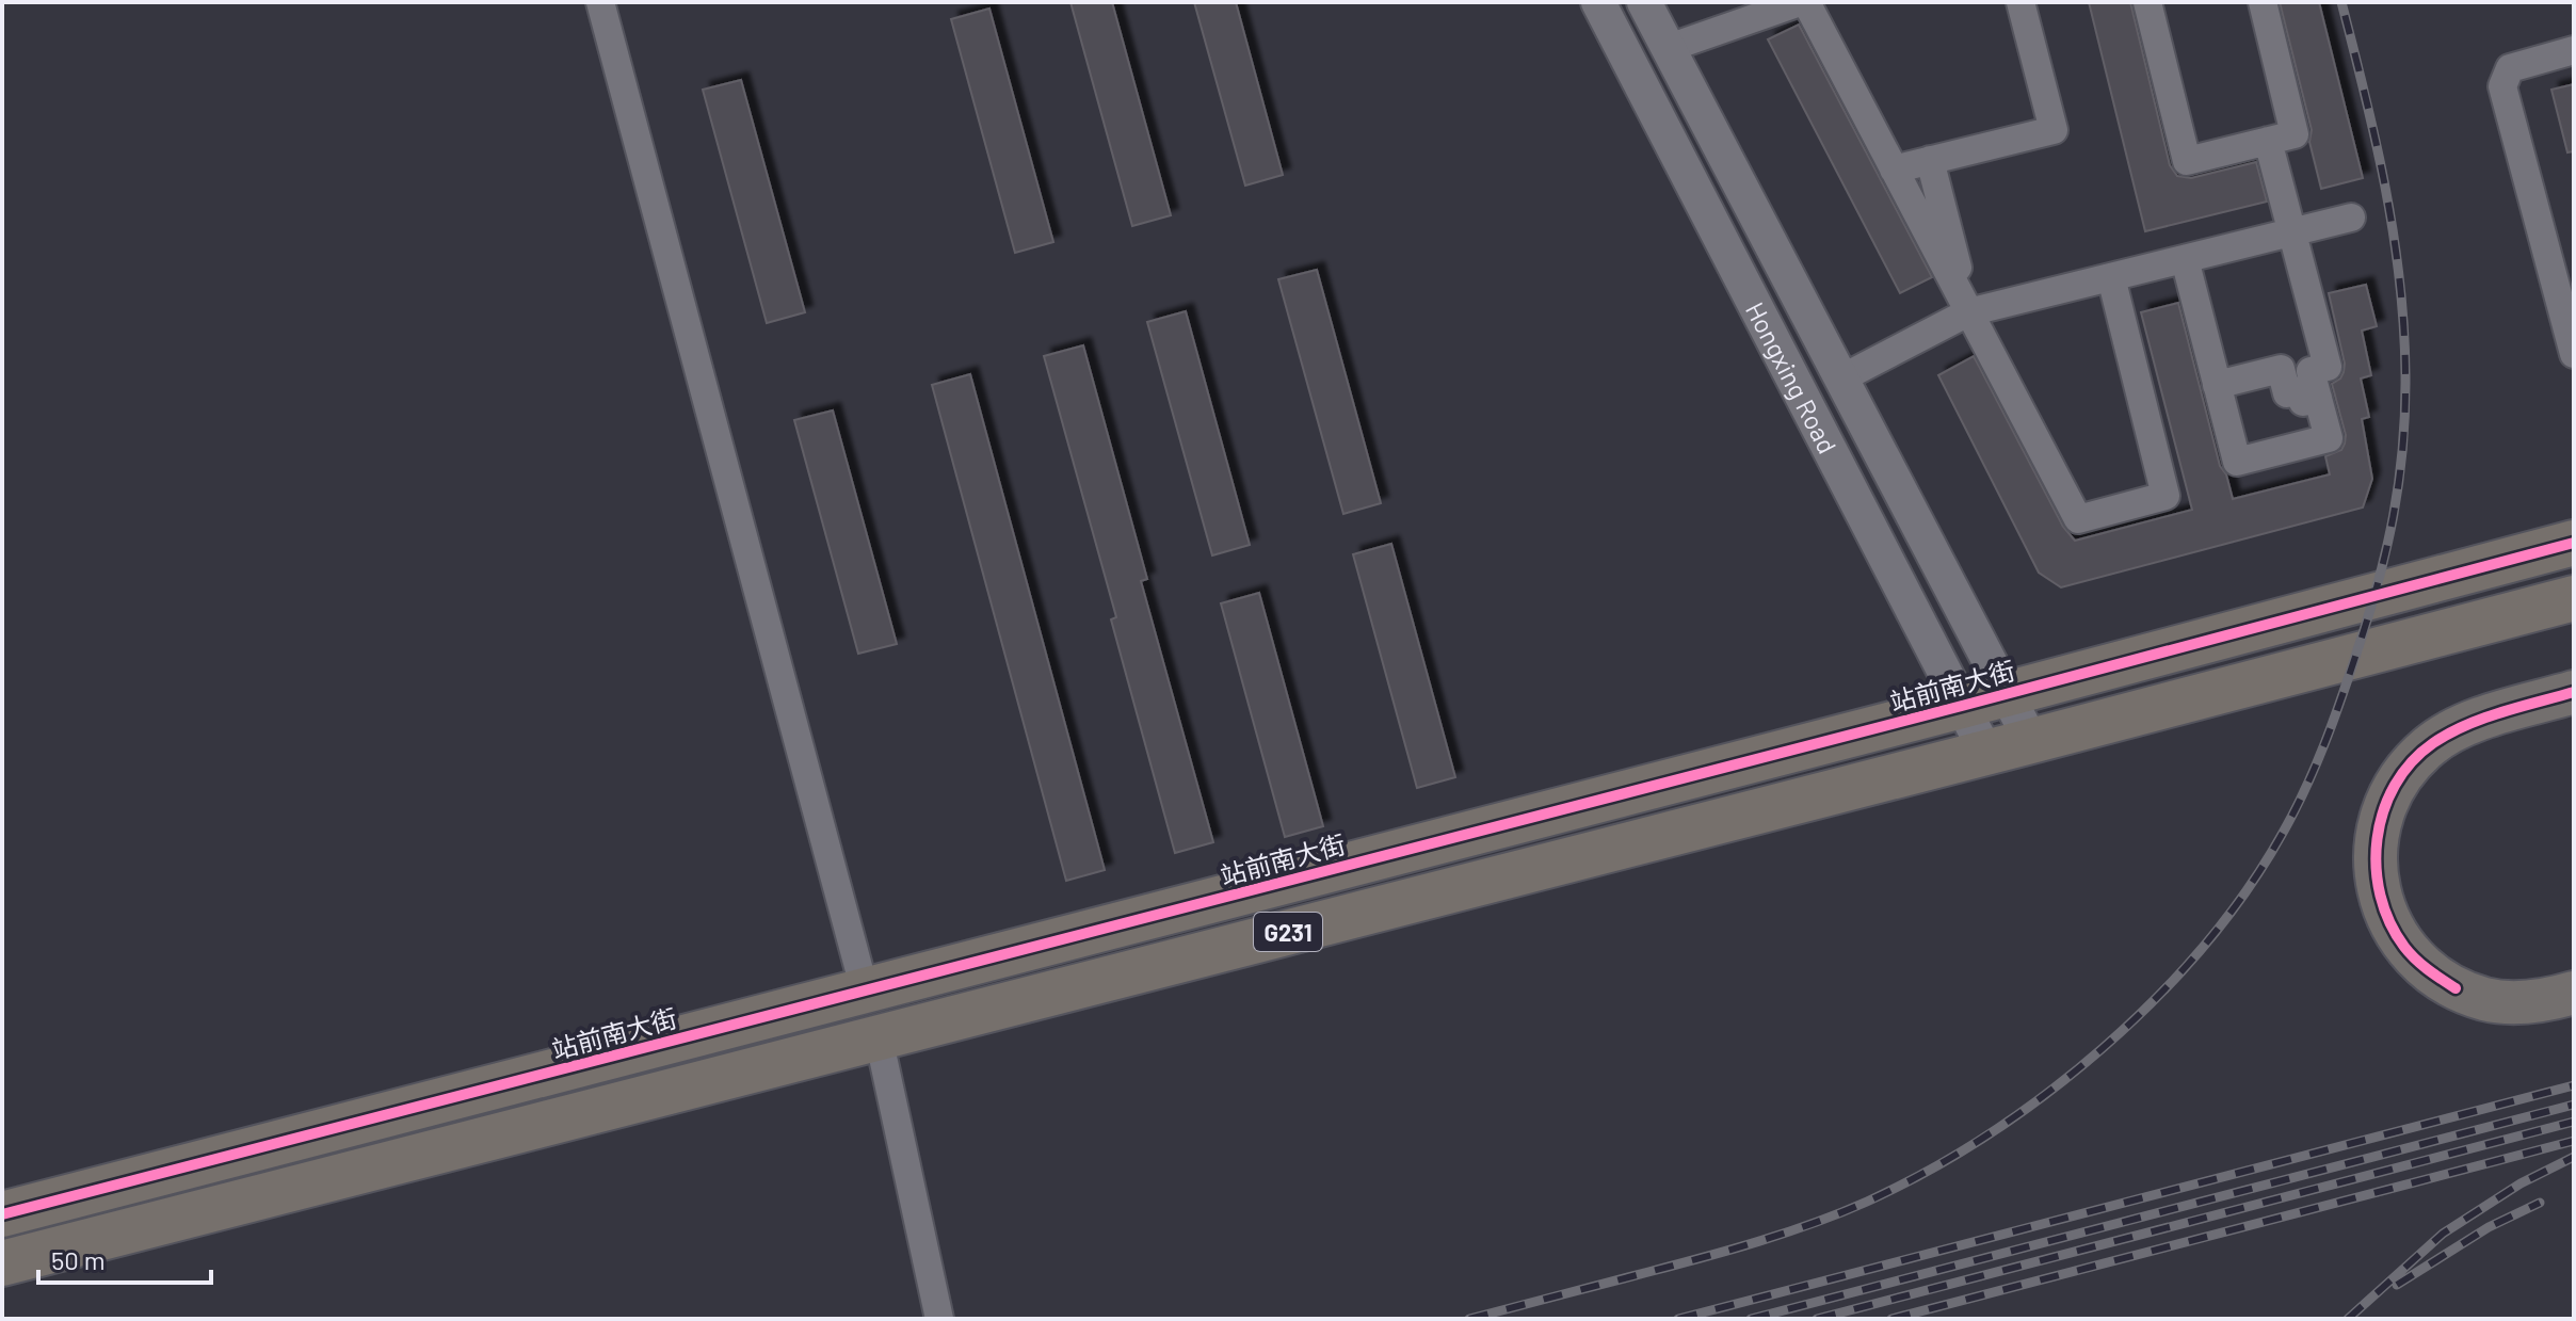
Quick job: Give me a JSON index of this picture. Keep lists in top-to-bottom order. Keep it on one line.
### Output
{"streets":{"highway":["站前南大街","G231"],"street":["Hongxing Road"]},"crossings":[["Hongxing Road","站前南大街"],["Hongxing Road","G231"]],"scale_bar":"50 m"}
